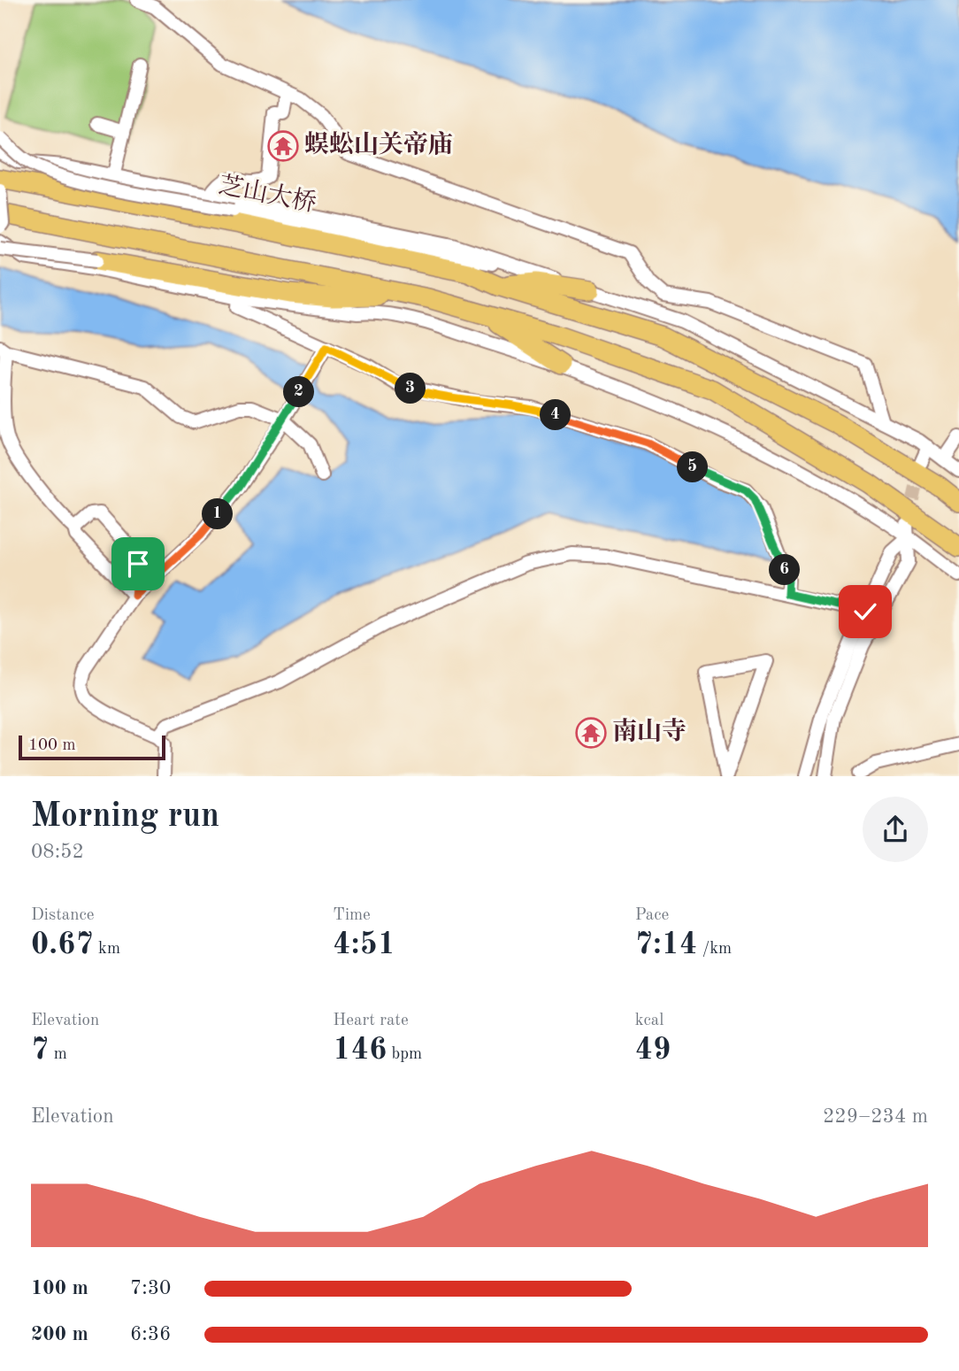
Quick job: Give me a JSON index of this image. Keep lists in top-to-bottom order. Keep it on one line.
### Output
{"streets":{"street":["芝山大桥"]},"places":{"temple":["蜈蚣山关帝庙","南山寺"]},"scale_bar":"100 m","page":{"pins":["3","2","4","5","1","6"],"scale":"100 m","heading":["Morning run","08:52"],"stats":[["Distance","0.67 km"],["Time","4:51"],["Pace","7:14 /km"],["Elevation","7 m"],["Heart rate","146 bpm"],["kcal","49"]],"chart":["Elevation","229–234 m"],"list":[{"name":"100 m","note":"7:30"},{"name":"200 m","note":"6:36"}]}}
